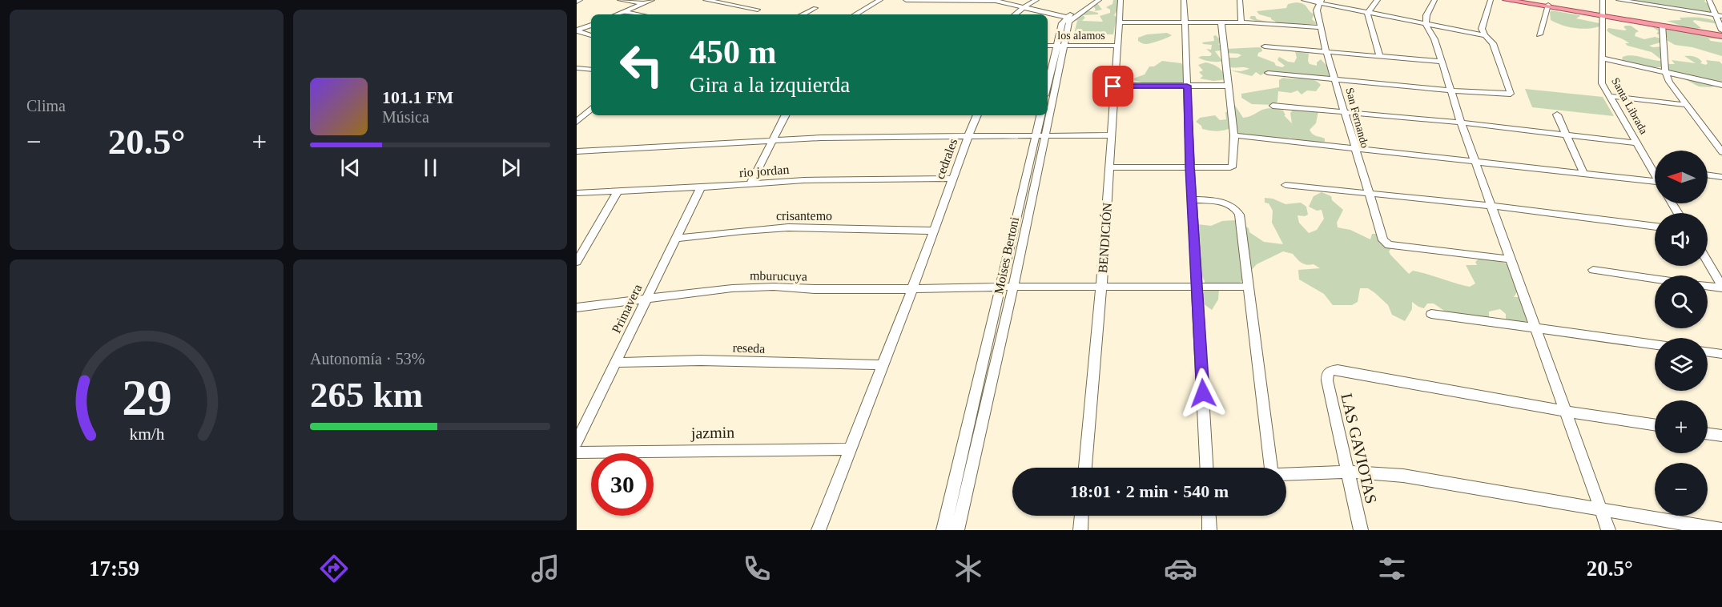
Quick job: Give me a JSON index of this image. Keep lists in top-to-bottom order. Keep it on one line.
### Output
{"streets":{"street":["los alamos","Santa Librada","San Fernando","cedrales","rio jordan","crisantemo","BENDICIÓN","Moises Bertoni","mburucuya","Primavera","reseda","jazmin","LAS GAVIOTAS"]},"crossings":[["los alamos","BENDICIÓN"],["los alamos","Moises Bertoni"],["cedrales","rio jordan"],["cedrales","crisantemo"],["cedrales","mburucuya"],["cedrales","reseda"],["cedrales","jazmin"],["rio jordan","Primavera"],["crisantemo","Primavera"],["BENDICIÓN","mburucuya"],["Moises Bertoni","mburucuya"],["mburucuya","Primavera"],["Primavera","reseda"]],"north":"left","page":{"tile":["Clima",["Autonomía · 53%","265 km"]],"turn":["450 m","Gira a la izquierda"],"song":["101.1 FM","Música"],"heat":["−","20.5°","+"],"map_buttons":["+","−"],"limit":"30","trip":"18:01 · 2 min · 540 m","tabs":["17:59","20.5°"],"gauge":["29","km/h"]}}
